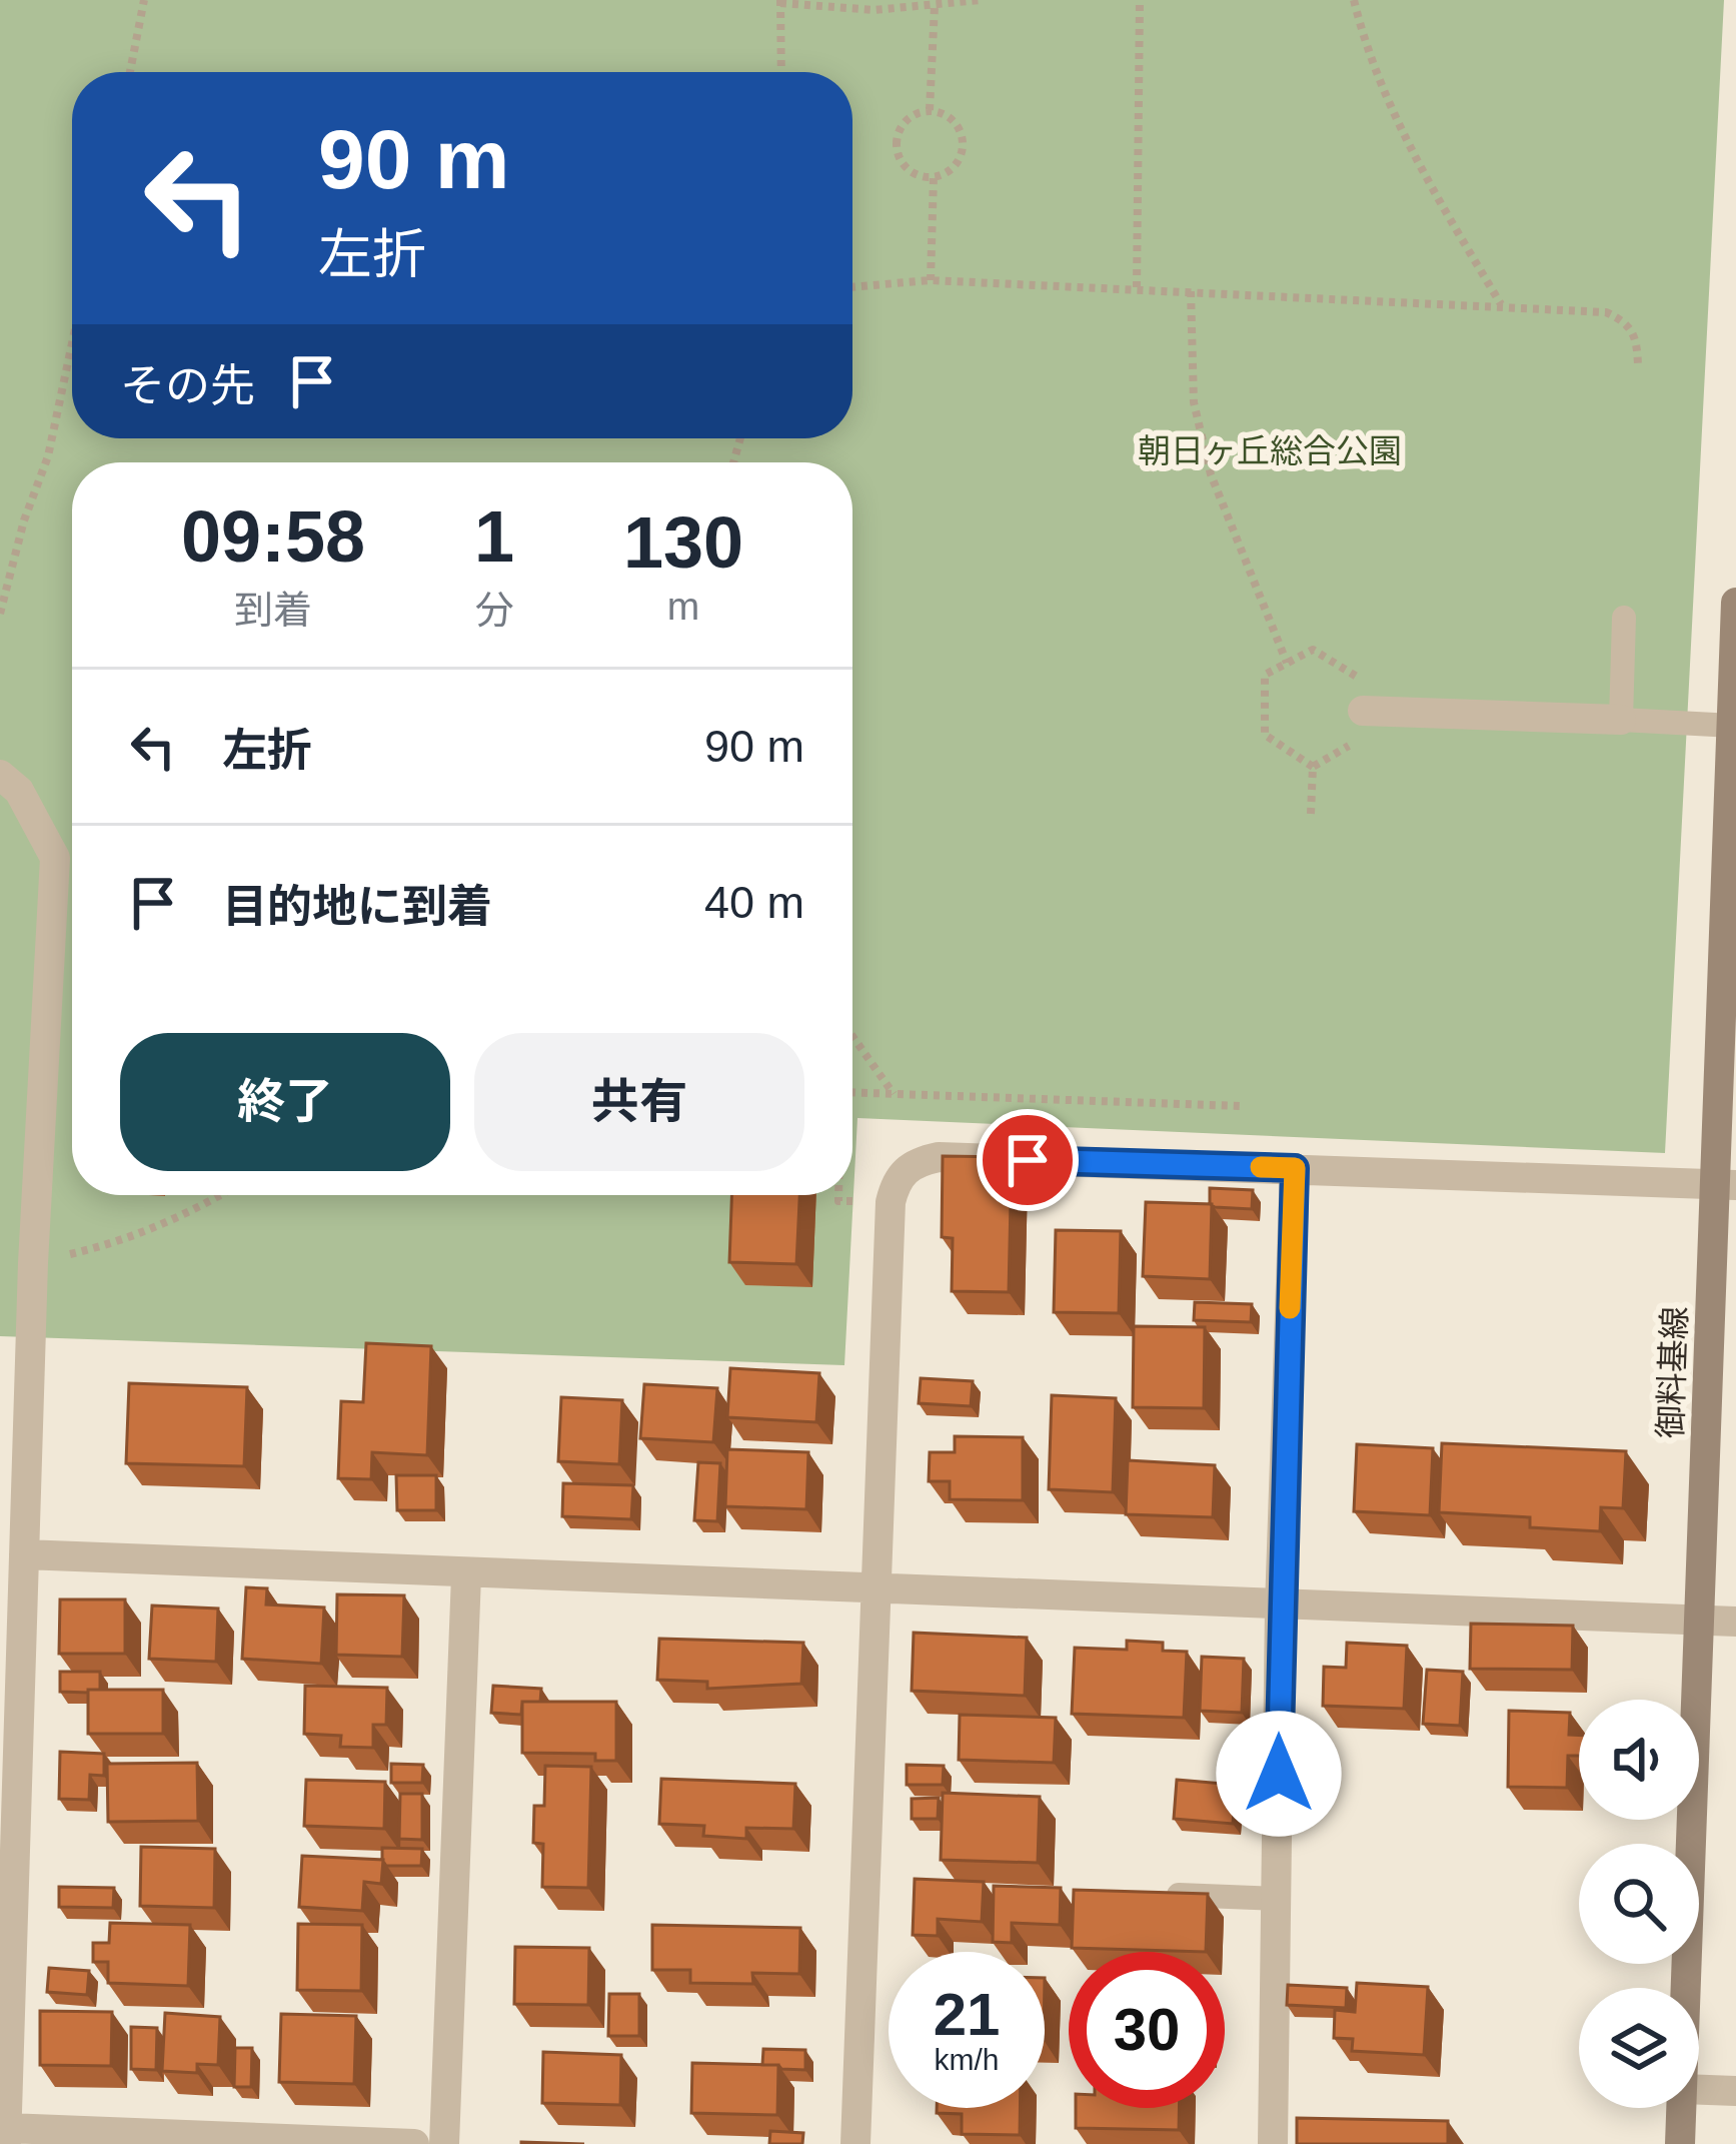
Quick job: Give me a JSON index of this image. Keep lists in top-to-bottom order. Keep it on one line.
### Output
{"streets":{"street":["御料基線"]},"parks":["朝日ヶ丘総合公園"],"page":{"turn":["90 m","左折"],"then":"その先","eta":["09:58","到着","1","分","130","m"],"list":[{"name":"左折","value":"90 m"},{"name":"目的地に到着","value":"40 m"}],"buttons":["終了","共有"],"speed":"21 km/h","limit":"30"}}
